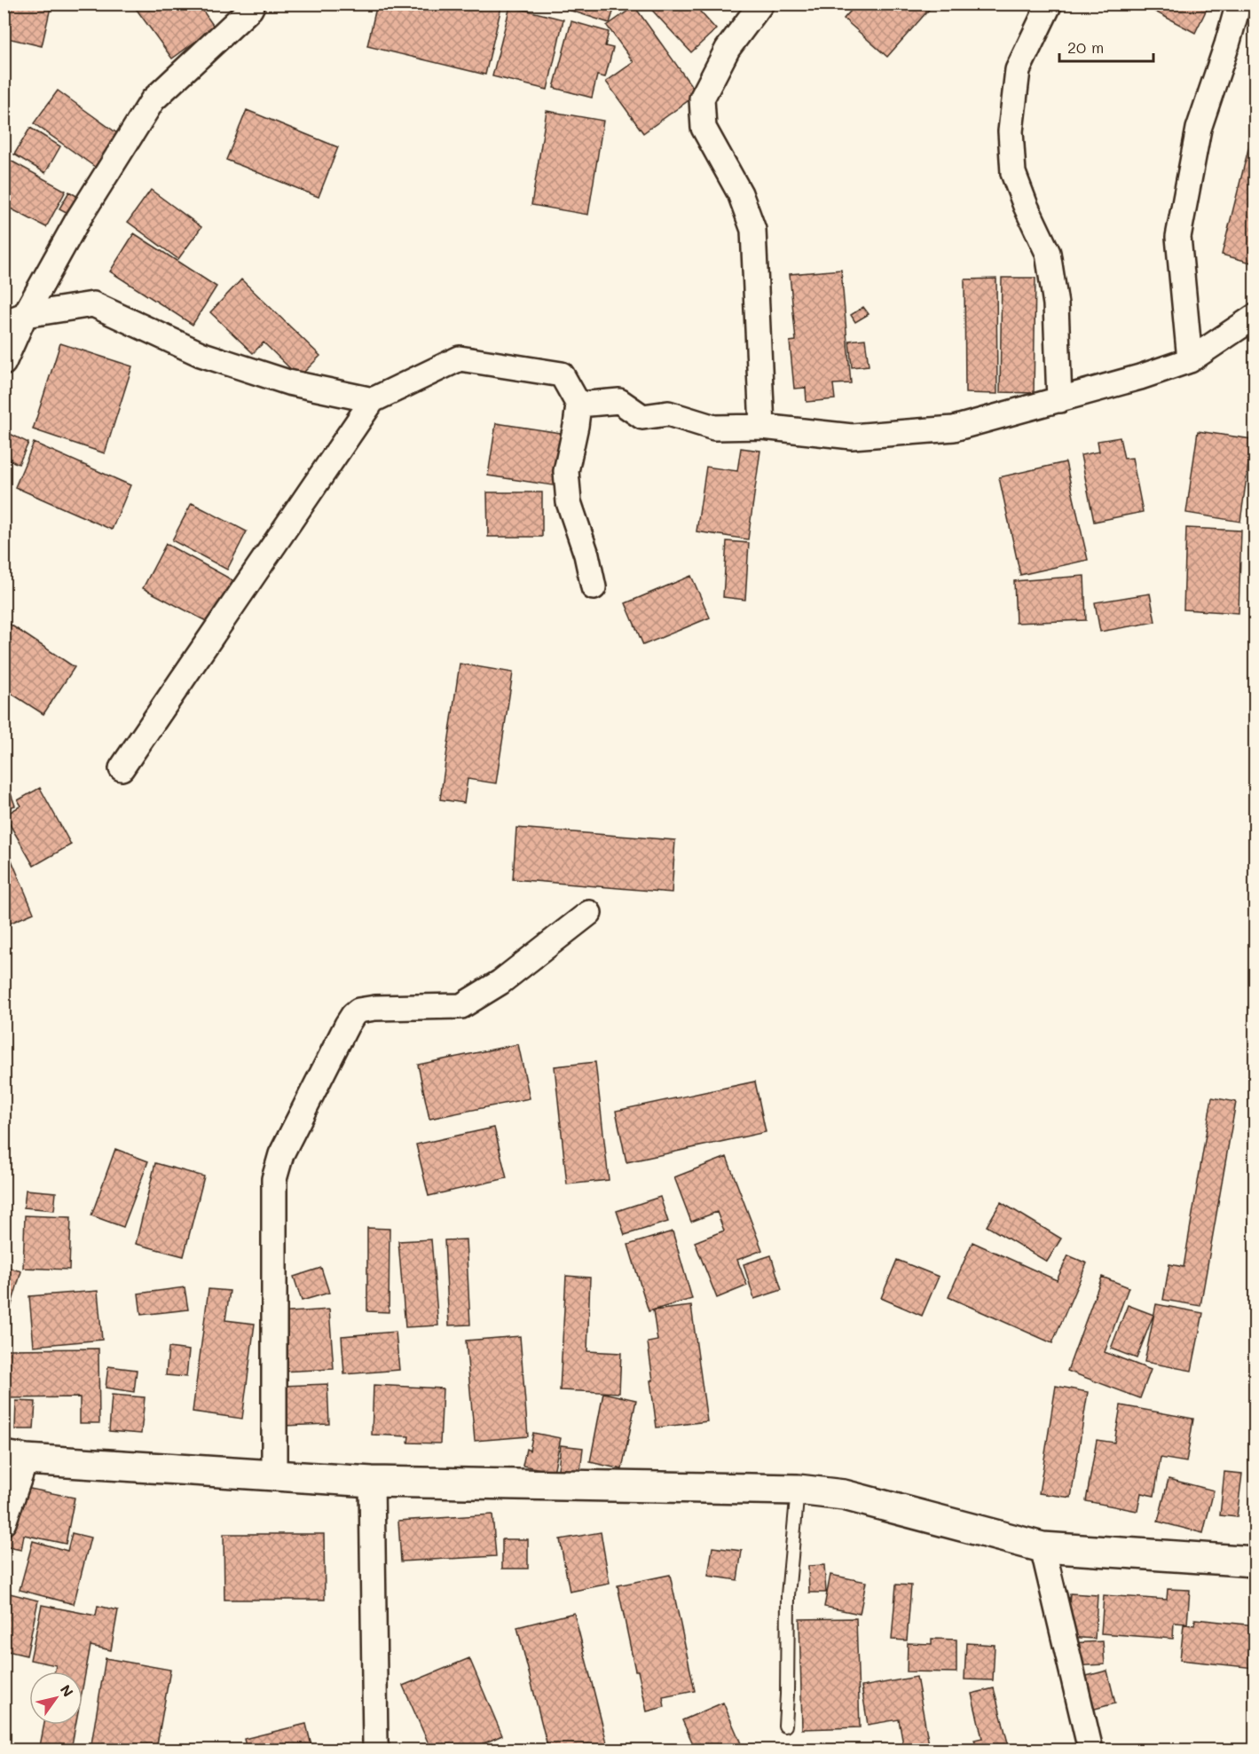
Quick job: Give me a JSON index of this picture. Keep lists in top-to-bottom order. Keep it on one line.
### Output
{"scale_bar":"20 m","north":"top right"}
